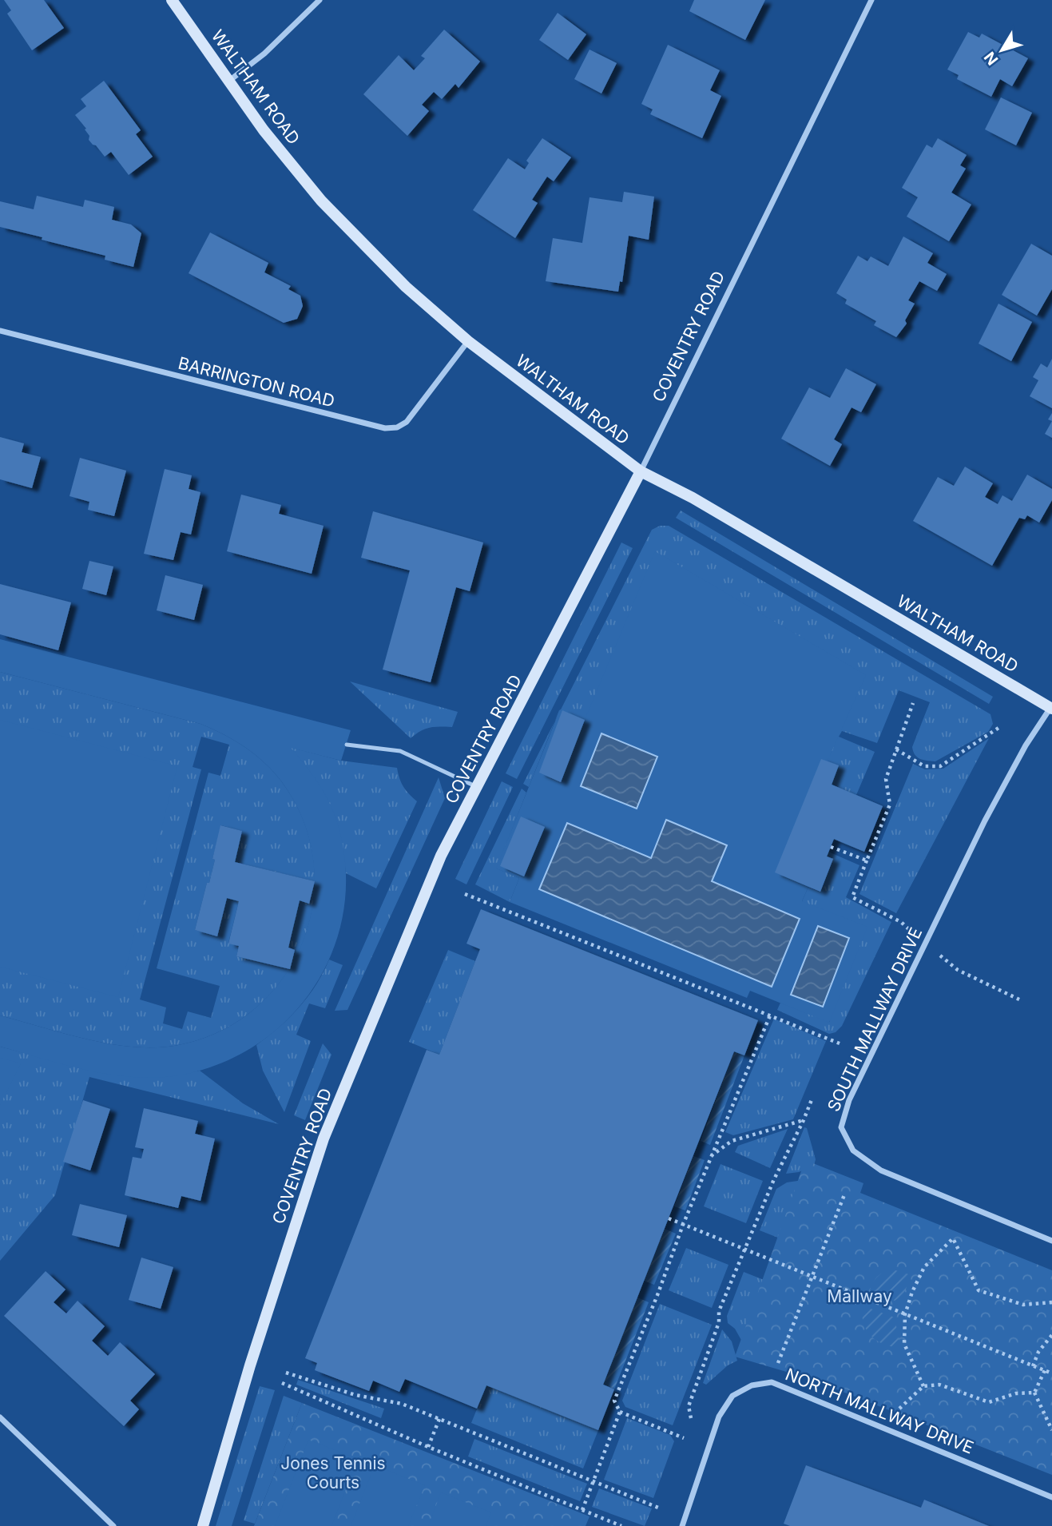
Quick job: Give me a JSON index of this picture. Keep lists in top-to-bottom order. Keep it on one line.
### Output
{"streets":{"street":["WALTHAM ROAD","COVENTRY ROAD","BARRINGTON ROAD","SOUTH MALLWAY DRIVE","NORTH MALLWAY DRIVE"]},"crossings":[["WALTHAM ROAD","COVENTRY ROAD"],["WALTHAM ROAD","BARRINGTON ROAD"],["WALTHAM ROAD","SOUTH MALLWAY DRIVE"]],"parks":["Mallway","Jones Tennis Courts"],"north":"bottom left"}
